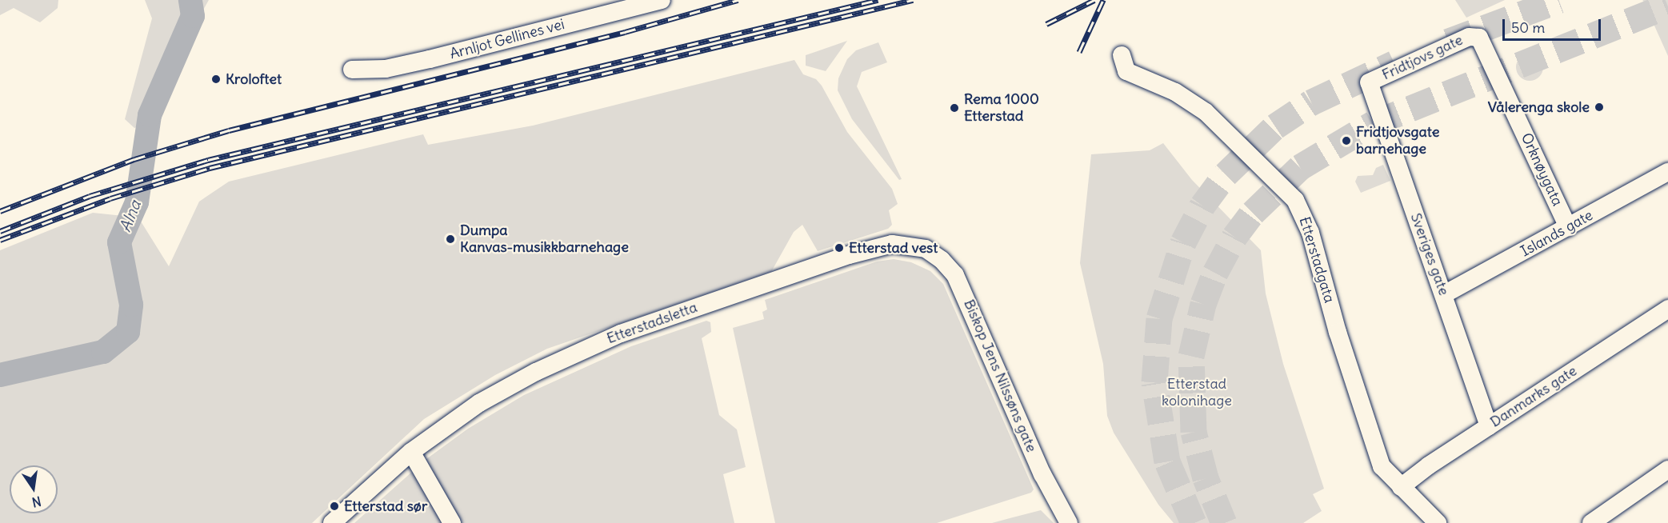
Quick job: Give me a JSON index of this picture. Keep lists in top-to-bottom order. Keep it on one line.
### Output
{"streets":{"street":["Arnljot Gellines vei","Fridtjovs gate","Orknøygata","Islands gate","Sveriges gate","Etterstadgata","Etterstadsletta","Biskop Jens Nilssøns gate","Danmarks gate"]},"crossings":[["Fridtjovs gate","Orknøygata"],["Fridtjovs gate","Sveriges gate"],["Orknøygata","Islands gate"],["Islands gate","Sveriges gate"],["Sveriges gate","Danmarks gate"],["Etterstadgata","Danmarks gate"],["Etterstadsletta","Biskop Jens Nilssøns gate"]],"water":["Alna"],"parks":["Etterstad kolonihage"],"places":["Kroloftet","Vålerenga skole","Rema 1000 Etterstad","Fridtjovsgate barnehage","Dumpa Kanvas-musikkbarnehage","Etterstad vest","Etterstad sør"],"scale_bar":"50 m","north":"bottom"}
